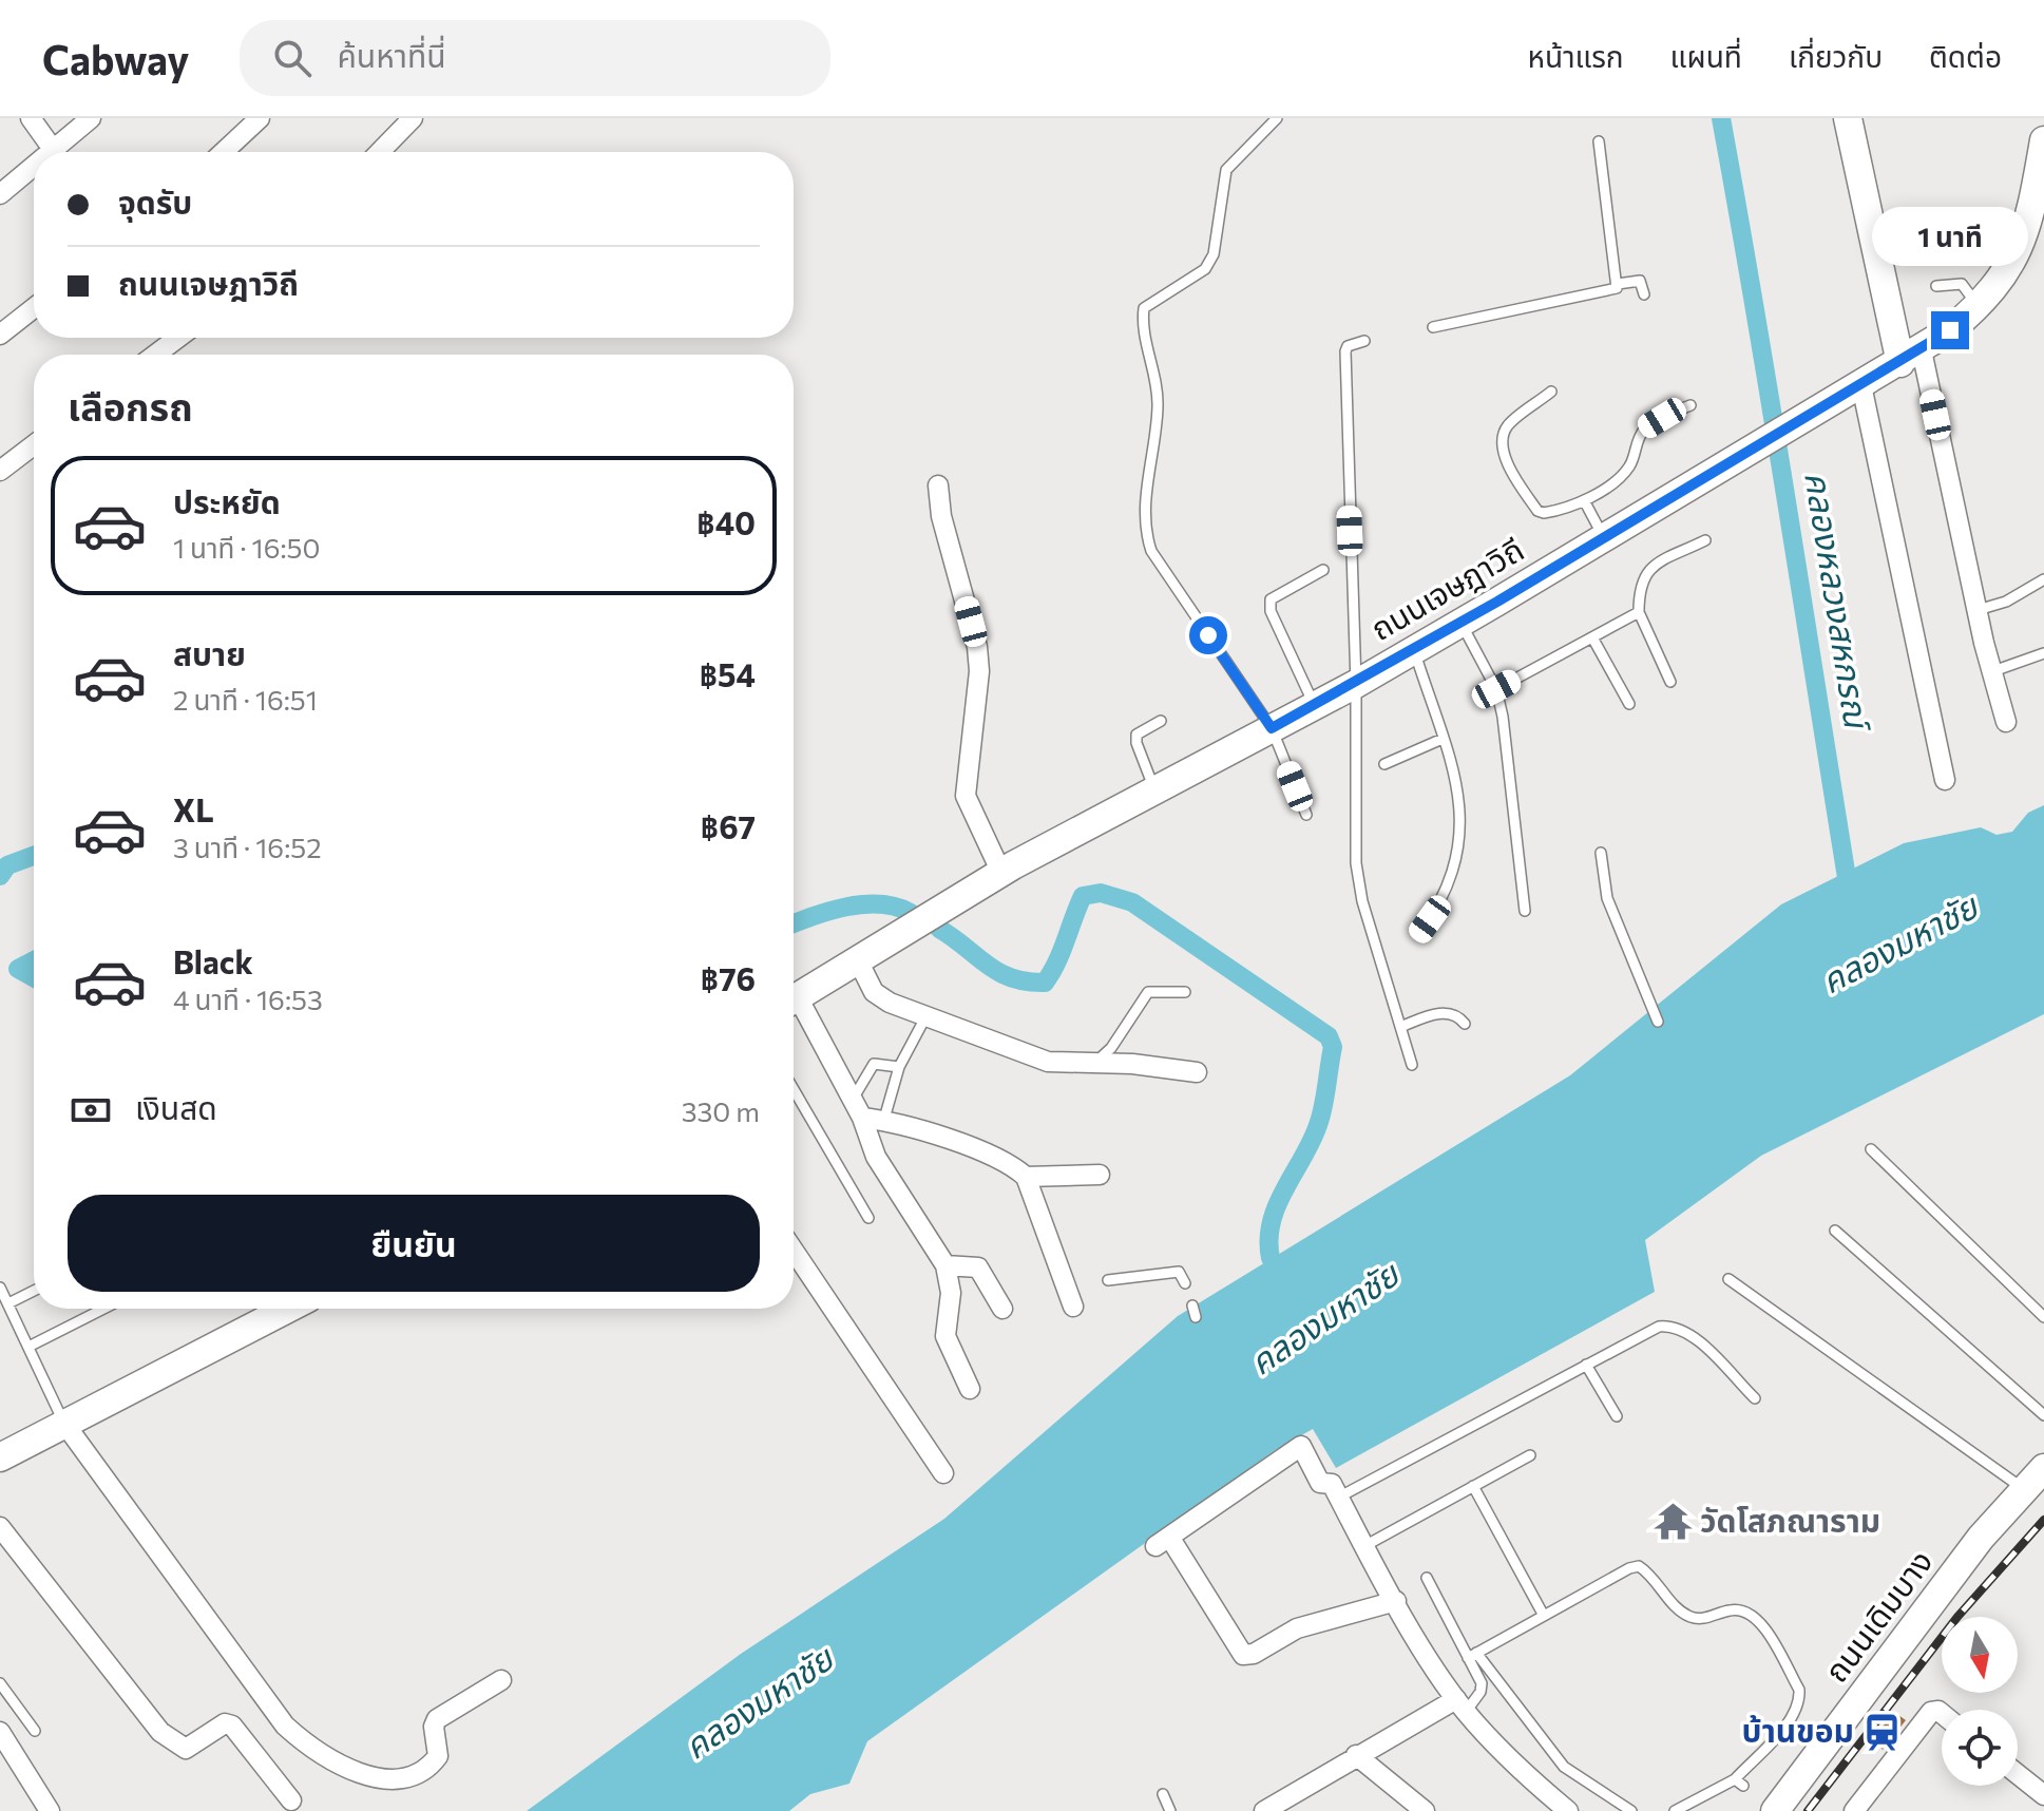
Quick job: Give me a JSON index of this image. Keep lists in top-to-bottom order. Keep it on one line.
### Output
{"streets":{"street":["ถนนเจษฎาวิถี","ถนนเดิมบาง"]},"water":["คลองหลวงสหกรณ์","คลองมหาชัย"],"places":{"temple":["วัดโสภณาราม"],"station":["บ้านขอม"]},"north":"bottom","page":{"header":"Cabway","search":"ค้นหาที่นี่","nav":["หน้าแรก","แผนที่","เกี่ยวกับ","ติดต่อ"],"banner":["จุดรับ","ถนนเจษฎาวิถี"],"bubble":"1 นาที","heading":"เลือกรถ","list":[{"name":"ประหยัด","note":"1 นาที · 16:50","value":"฿40"},{"name":"สบาย","note":"2 นาที · 16:51","value":"฿54"},{"name":"XL","note":"3 นาที · 16:52","value":"฿67"},{"name":"Black","note":"4 นาที · 16:53","value":"฿76"}],"pay":["เงินสด","330 m"],"buttons":"ยืนยัน"}}
